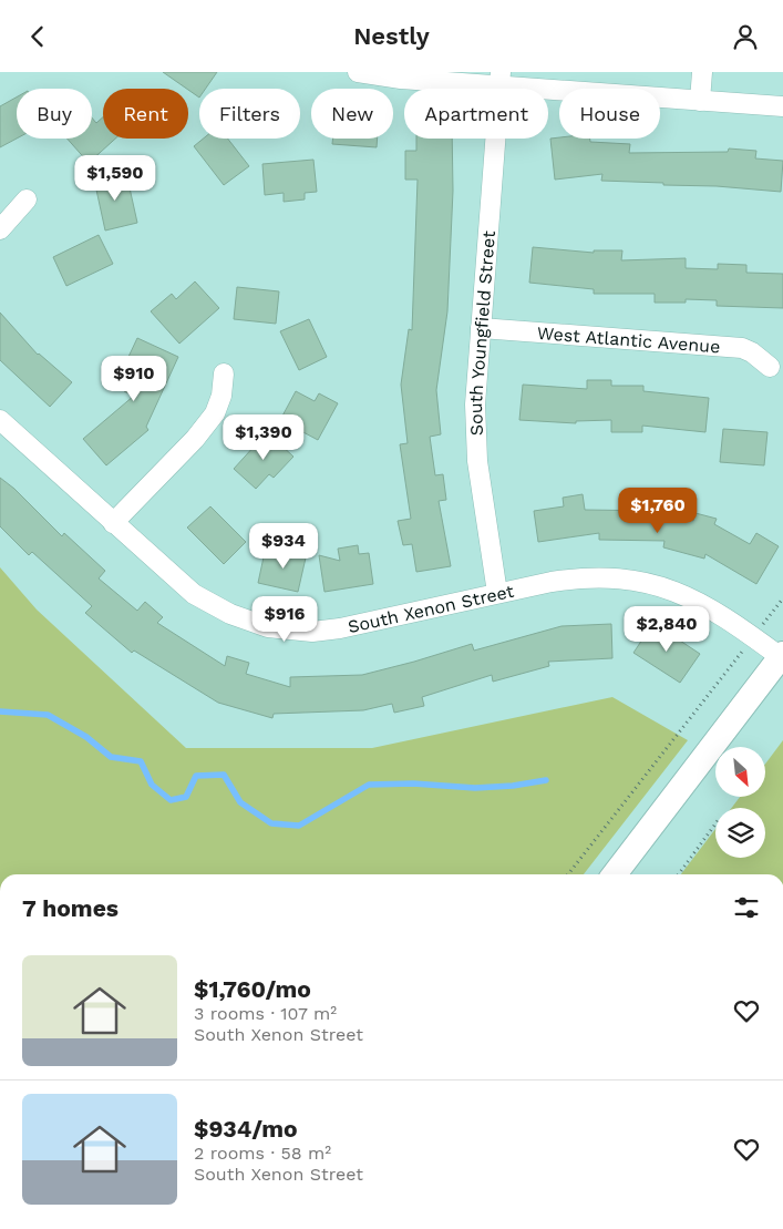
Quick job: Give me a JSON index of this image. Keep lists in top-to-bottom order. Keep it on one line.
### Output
{"streets":{"street":["South Youngfield Street","West Atlantic Avenue","South Xenon Street"]},"crossings":[["South Youngfield Street","West Atlantic Avenue"],["South Youngfield Street","South Xenon Street"]],"north":"bottom right","page":{"header":"Nestly","chip":["Buy","Rent","Filters","New","Apartment","House"],"price":["$1,590","$910","$1,390","$1,760","$934","$916","$2,840"],"heading":"7 homes","list":[{"name":"$1,760/mo","note":"3 rooms · 107 m² · South Xenon Street"},{"name":"$934/mo","note":"2 rooms · 58 m² · South Xenon Street"}]}}
